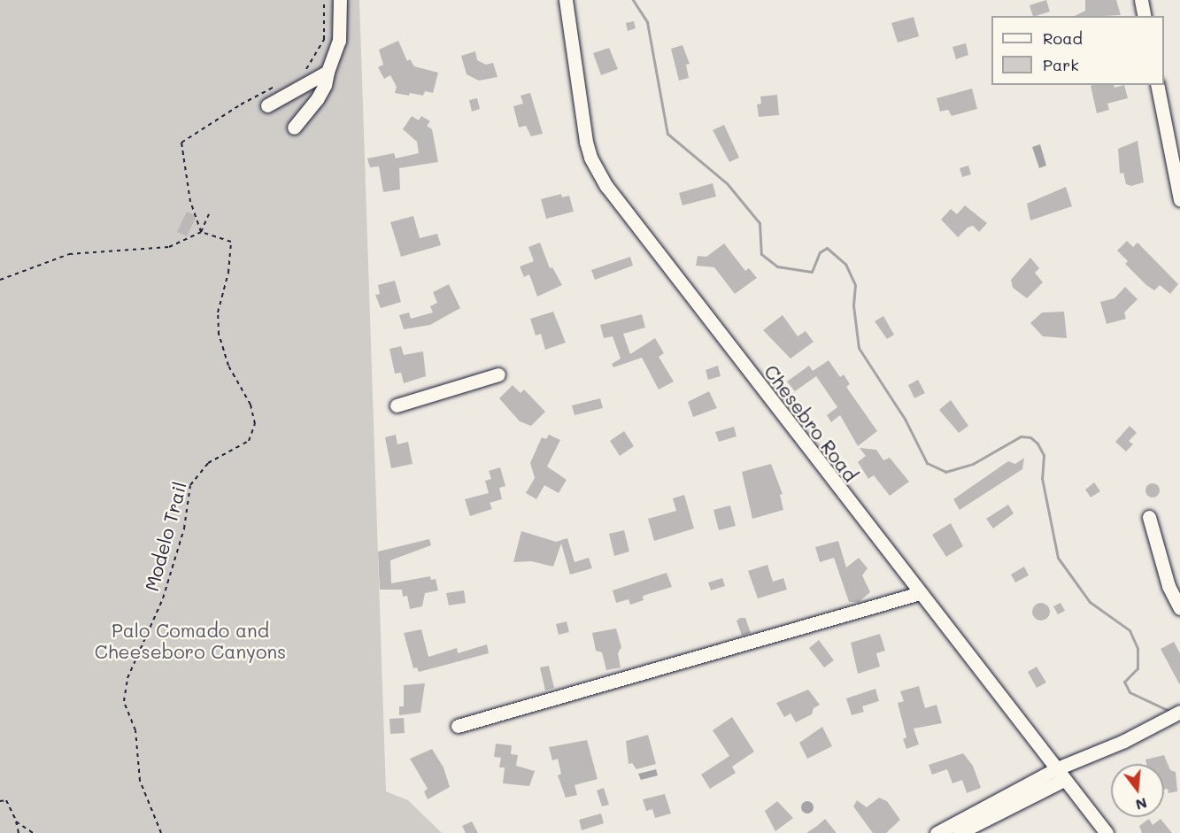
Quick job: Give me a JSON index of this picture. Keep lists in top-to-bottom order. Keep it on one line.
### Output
{"streets":{"street":["Chesebro Road"],"path":["Modelo Trail"]},"parks":["Palo Comado and Cheeseboro Canyons"],"legend":["Road","Park"],"north":"bottom"}
